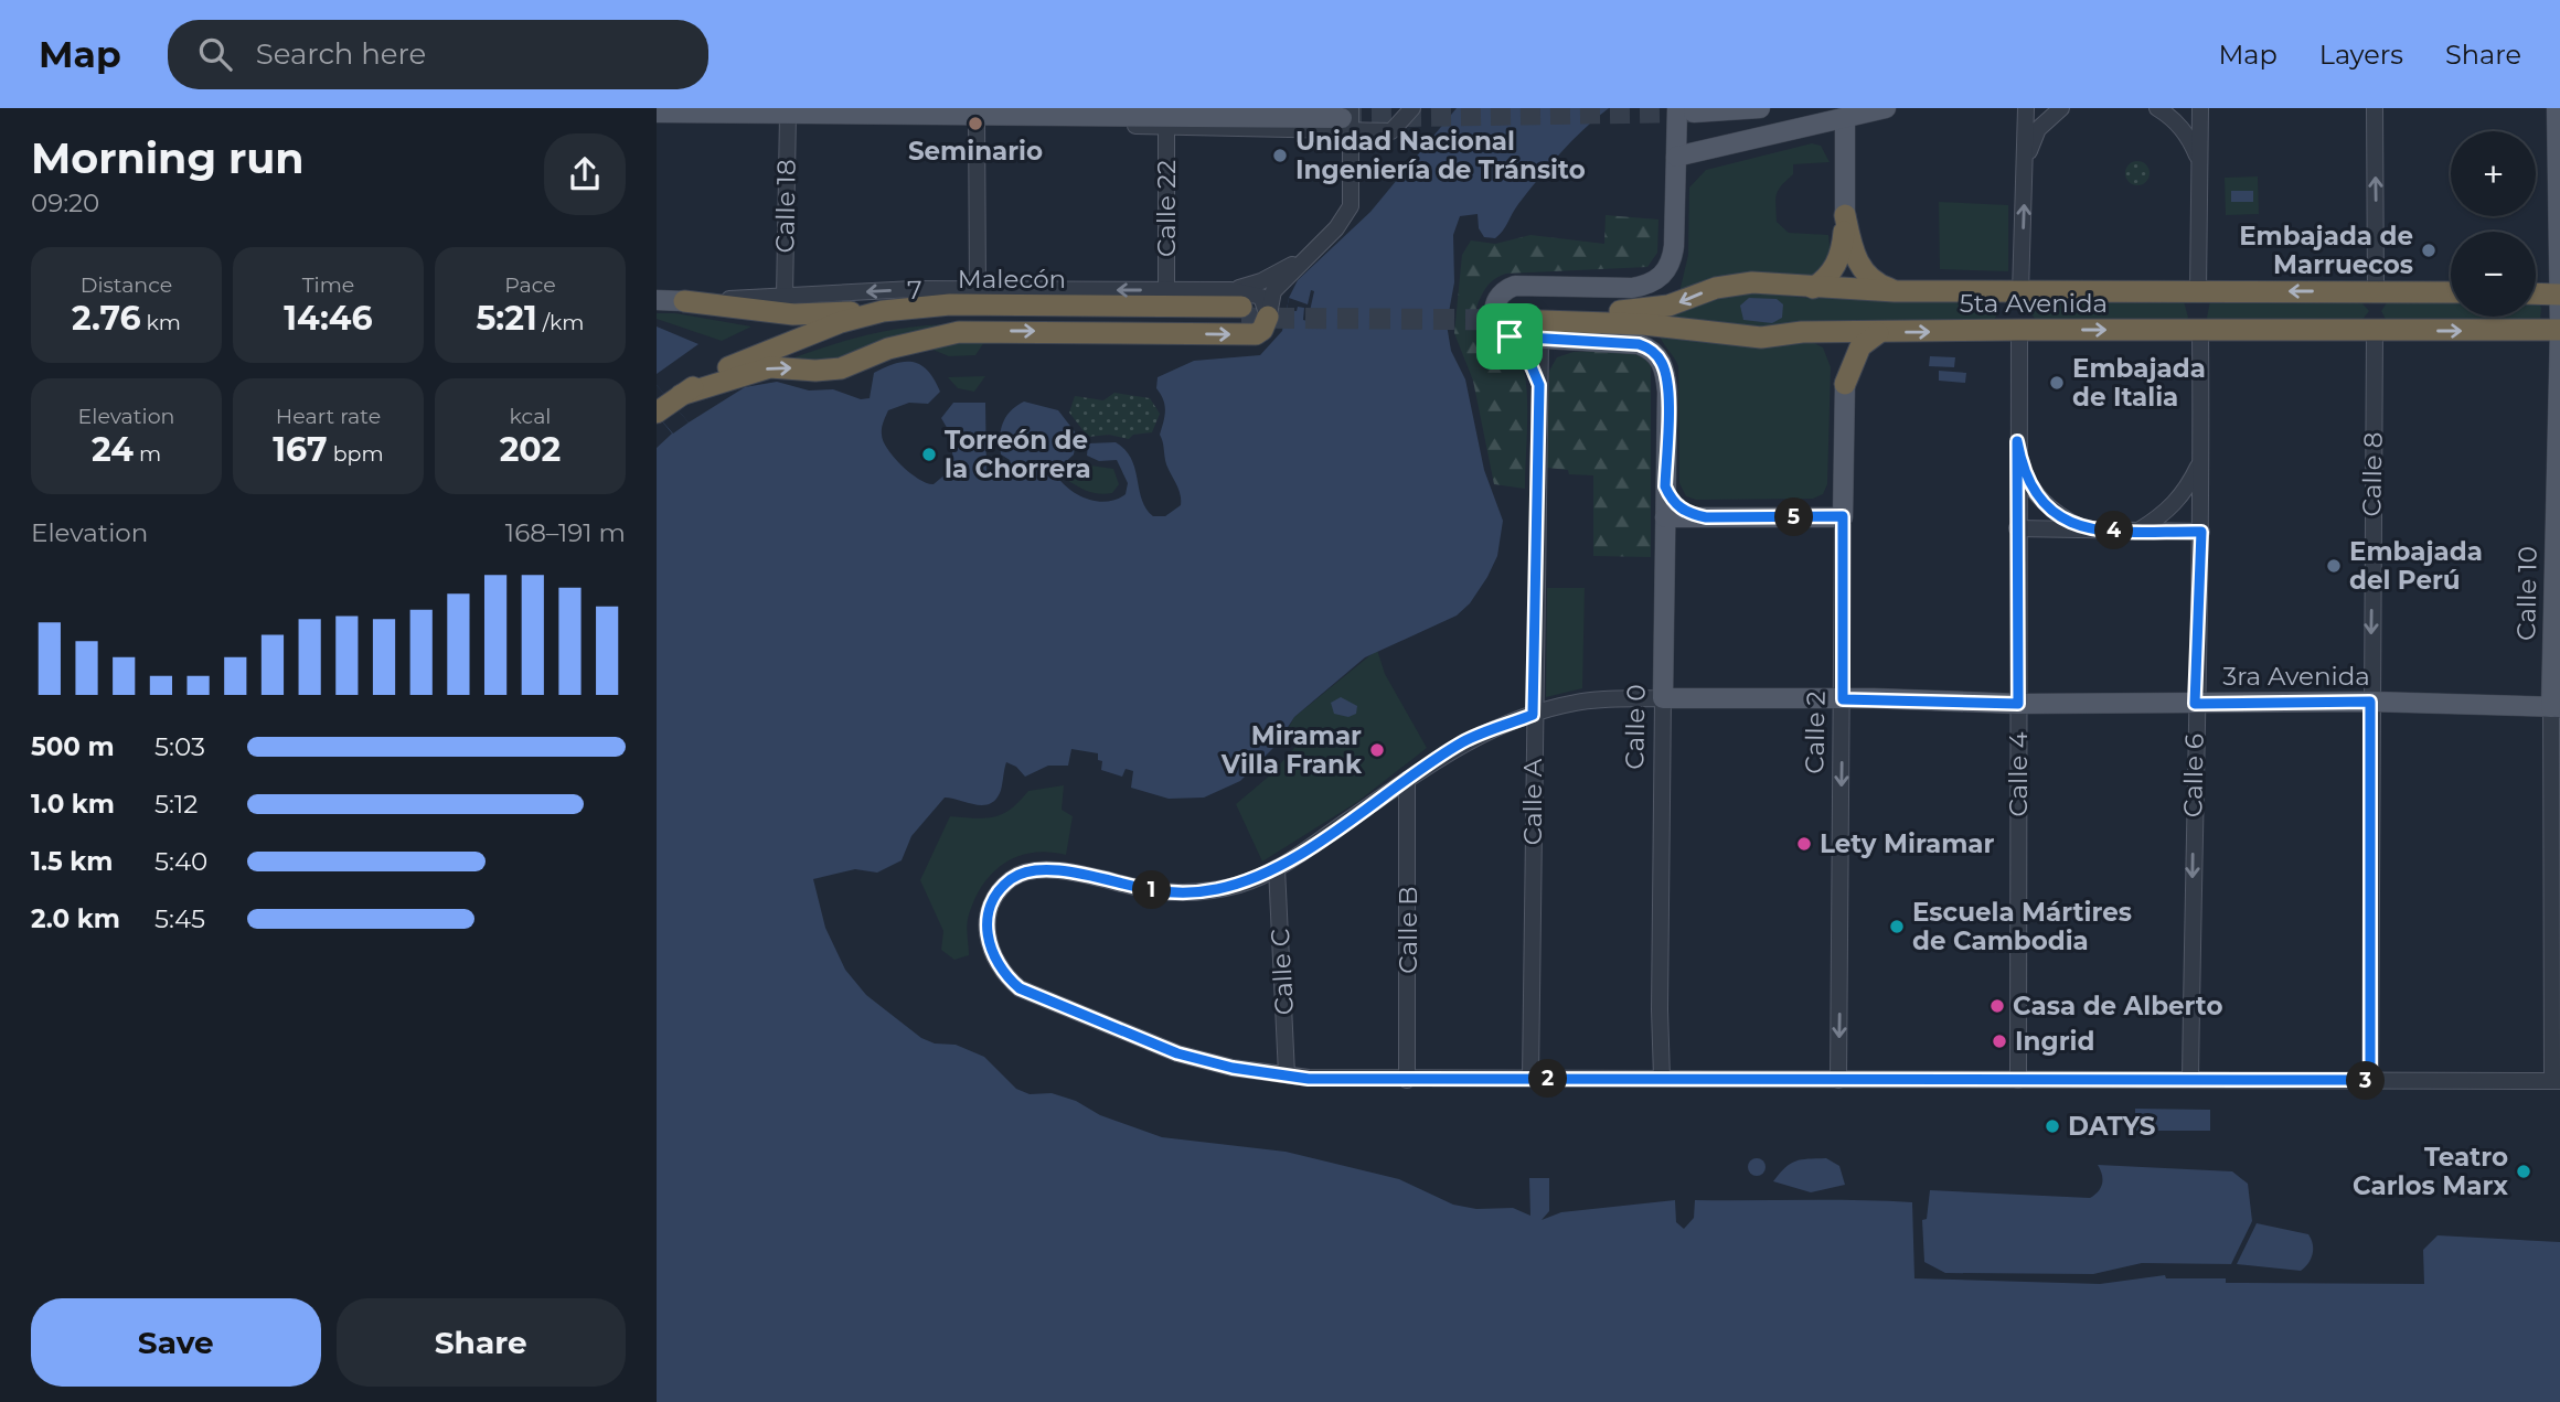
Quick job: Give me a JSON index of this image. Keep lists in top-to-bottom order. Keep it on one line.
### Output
{"streets":{"highway":["Malecón","5ta Avenida"],"main road":["Calle 10","3ra Avenida","Calle 0","Calle 2"],"street":["Calle 18","Calle 22","7","Calle 8","Calle 4","Calle 6","Calle A","Calle B","Calle C"]},"crossings":[["Calle 18","7"],["Calle 22","7"],["Malecón","7"],["5ta Avenida","Calle 8"],["5ta Avenida","Calle 10"],["5ta Avenida","Calle 4"],["5ta Avenida","Calle 6"],["Calle 8","3ra Avenida"],["Calle 10","3ra Avenida"],["3ra Avenida","Calle 0"],["3ra Avenida","Calle 2"],["3ra Avenida","Calle 4"],["3ra Avenida","Calle 6"],["Calle 0","Calle A"],["Calle 4","Calle 6"]],"one_way":["7","Calle 8","Calle 2","Calle 6"],"places":["Seminario","Unidad Nacional Ingeniería de Tránsito","Embajada de Marruecos","Embajada de Italia","Torreón de la Chorrera","Embajada del Perú","Miramar Villa Frank","Lety Miramar","Escuela Mártires de Cambodia","Casa de Alberto","Ingrid","DATYS","Teatro Carlos Marx"],"page":{"header":"Map","search":"Search here","nav":["Map","Layers","Share"],"heading":["Morning run","09:20"],"map_buttons":["+","−"],"stats":[["Distance","2.76 km"],["Time","14:46"],["Pace","5:21 /km"],["Elevation","24 m"],["Heart rate","167 bpm"],["kcal","202"]],"pins":["5","4","1","2","3"],"chart":["Elevation","168–191 m"],"list":[{"name":"500 m","note":"5:03"},{"name":"1.0 km","note":"5:12"},{"name":"1.5 km","note":"5:40"},{"name":"2.0 km","note":"5:45"}],"buttons":["Save","Share"]}}
